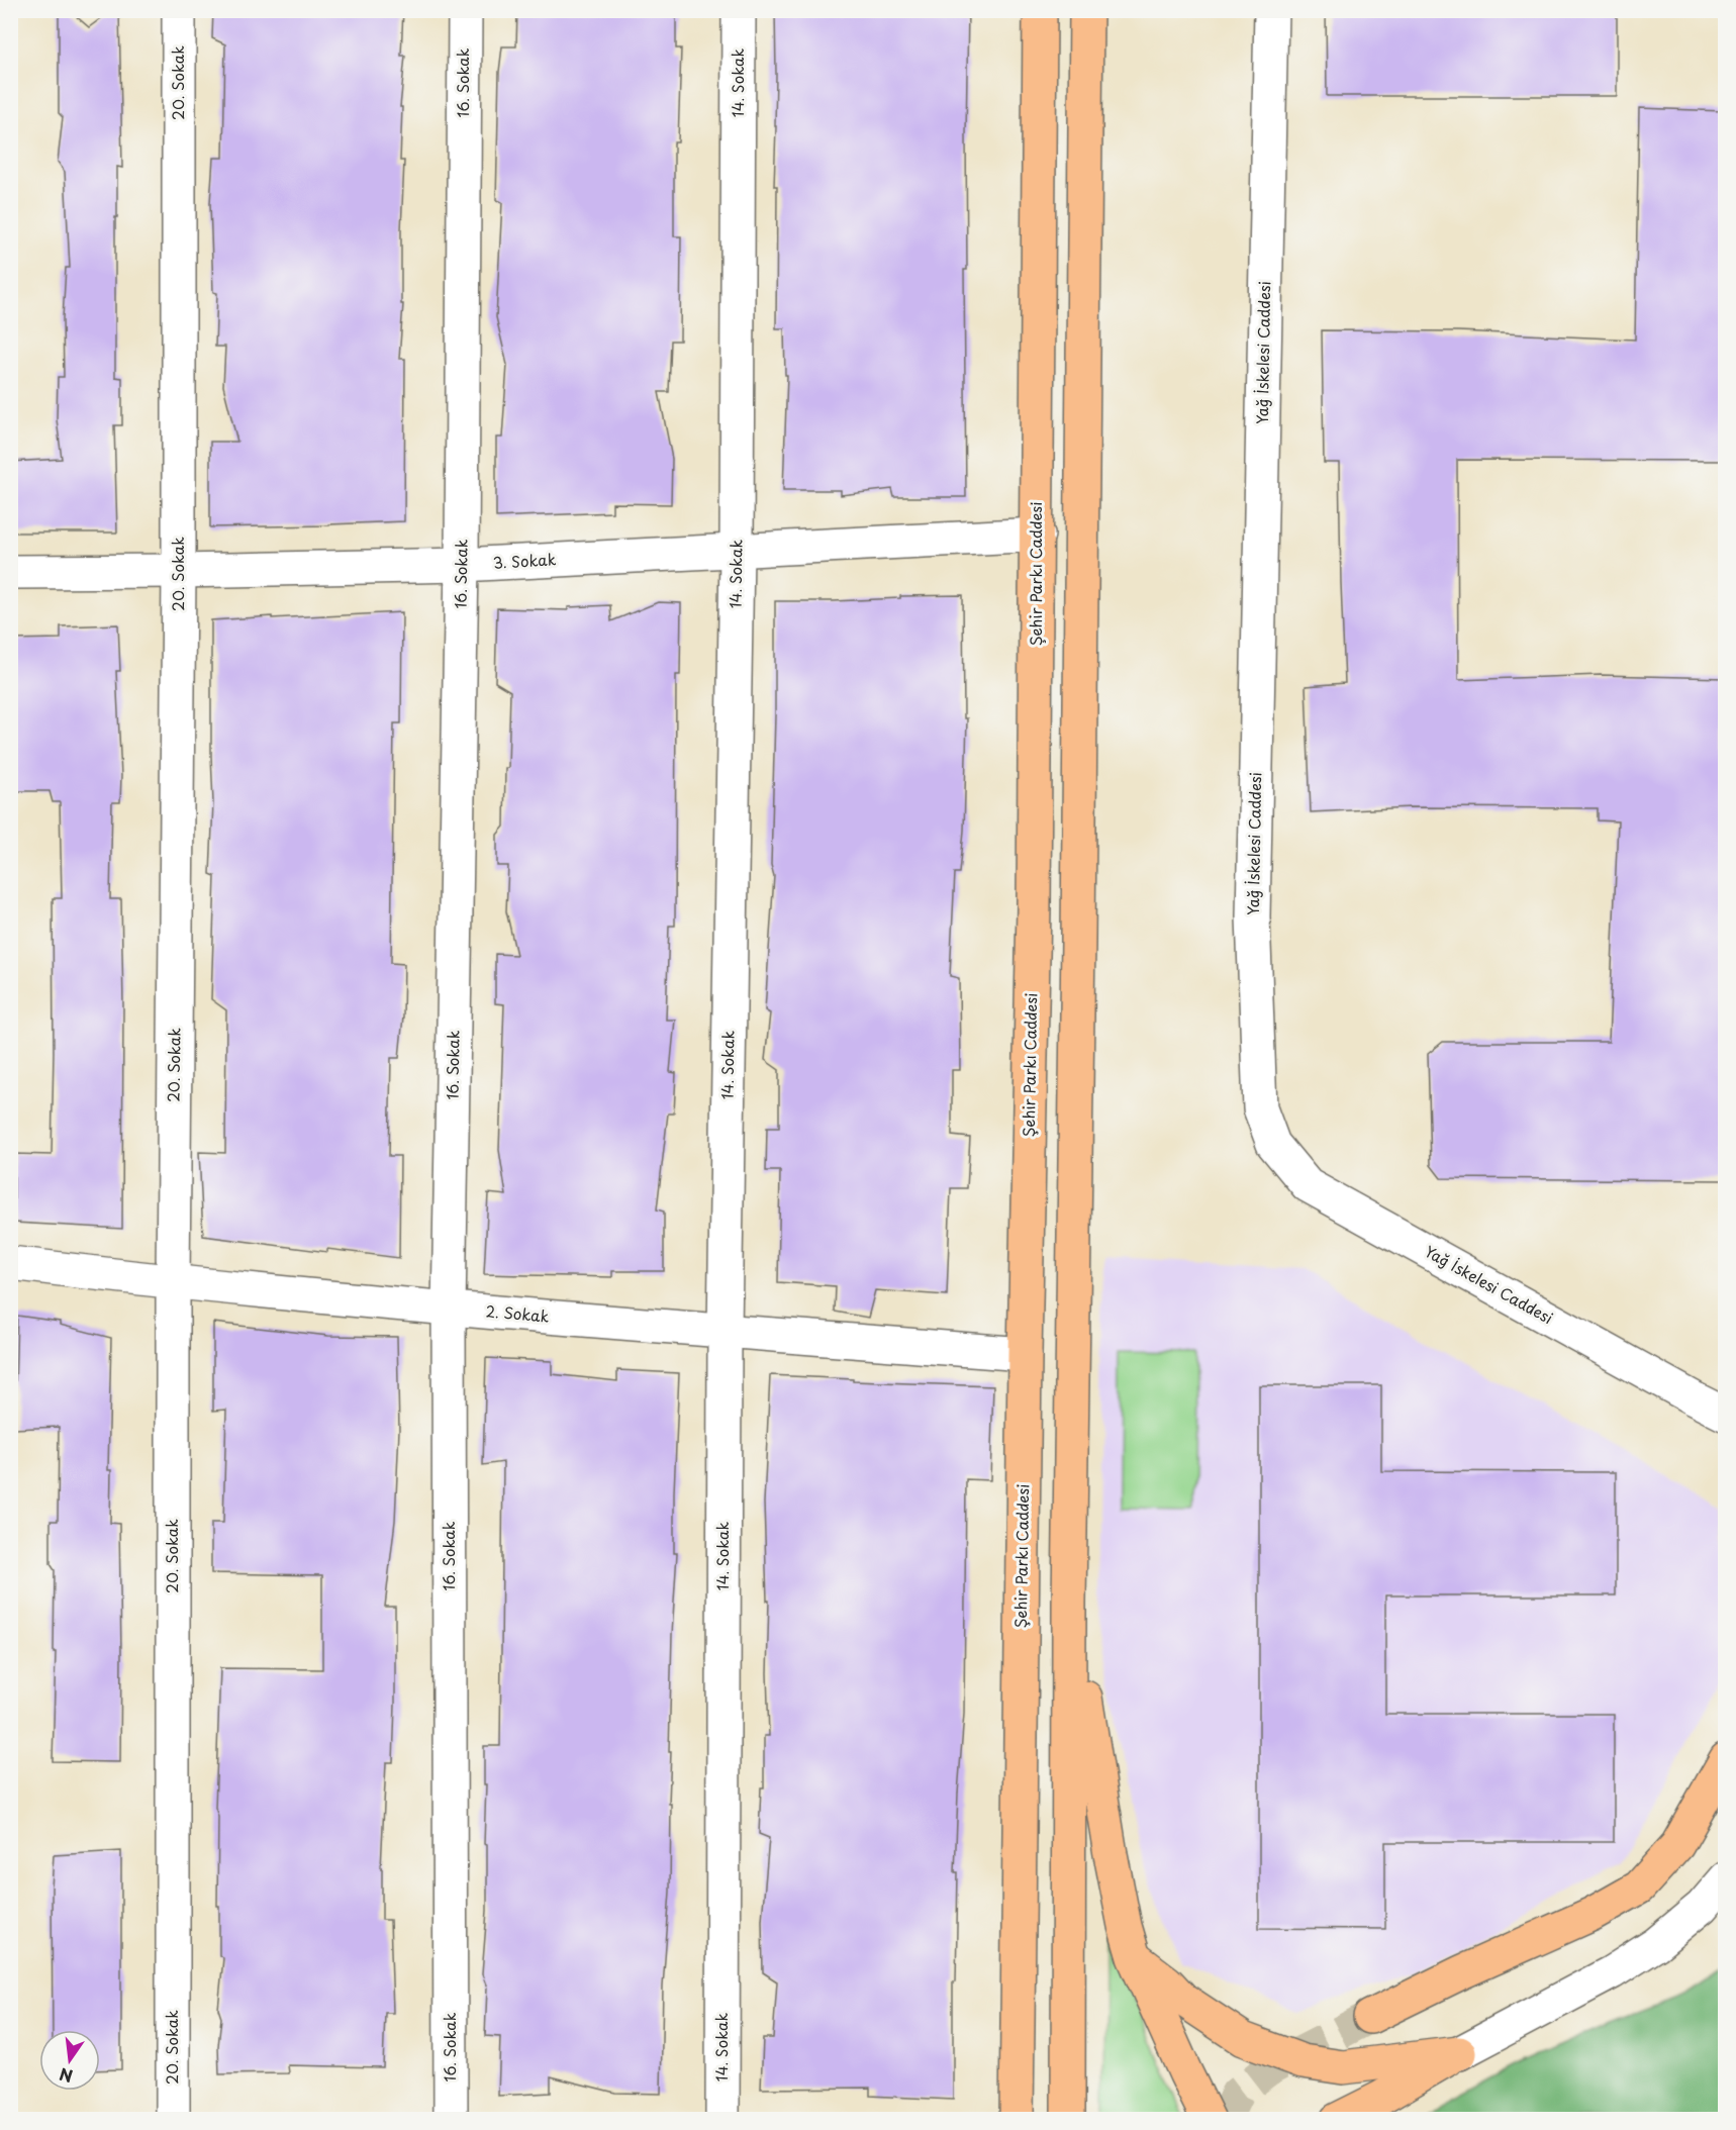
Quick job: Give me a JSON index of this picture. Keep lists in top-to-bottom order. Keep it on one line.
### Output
{"streets":{"main road":["Şehir Parkı Caddesi"],"street":["20. Sokak","16. Sokak","14. Sokak","Yağ İskelesi Caddesi","3. Sokak","2. Sokak"]},"crossings":[["20. Sokak","3. Sokak"],["20. Sokak","2. Sokak"],["16. Sokak","3. Sokak"],["16. Sokak","2. Sokak"],["14. Sokak","3. Sokak"],["14. Sokak","2. Sokak"],["3. Sokak","Şehir Parkı Caddesi"],["Şehir Parkı Caddesi","2. Sokak"]],"north":"bottom"}
